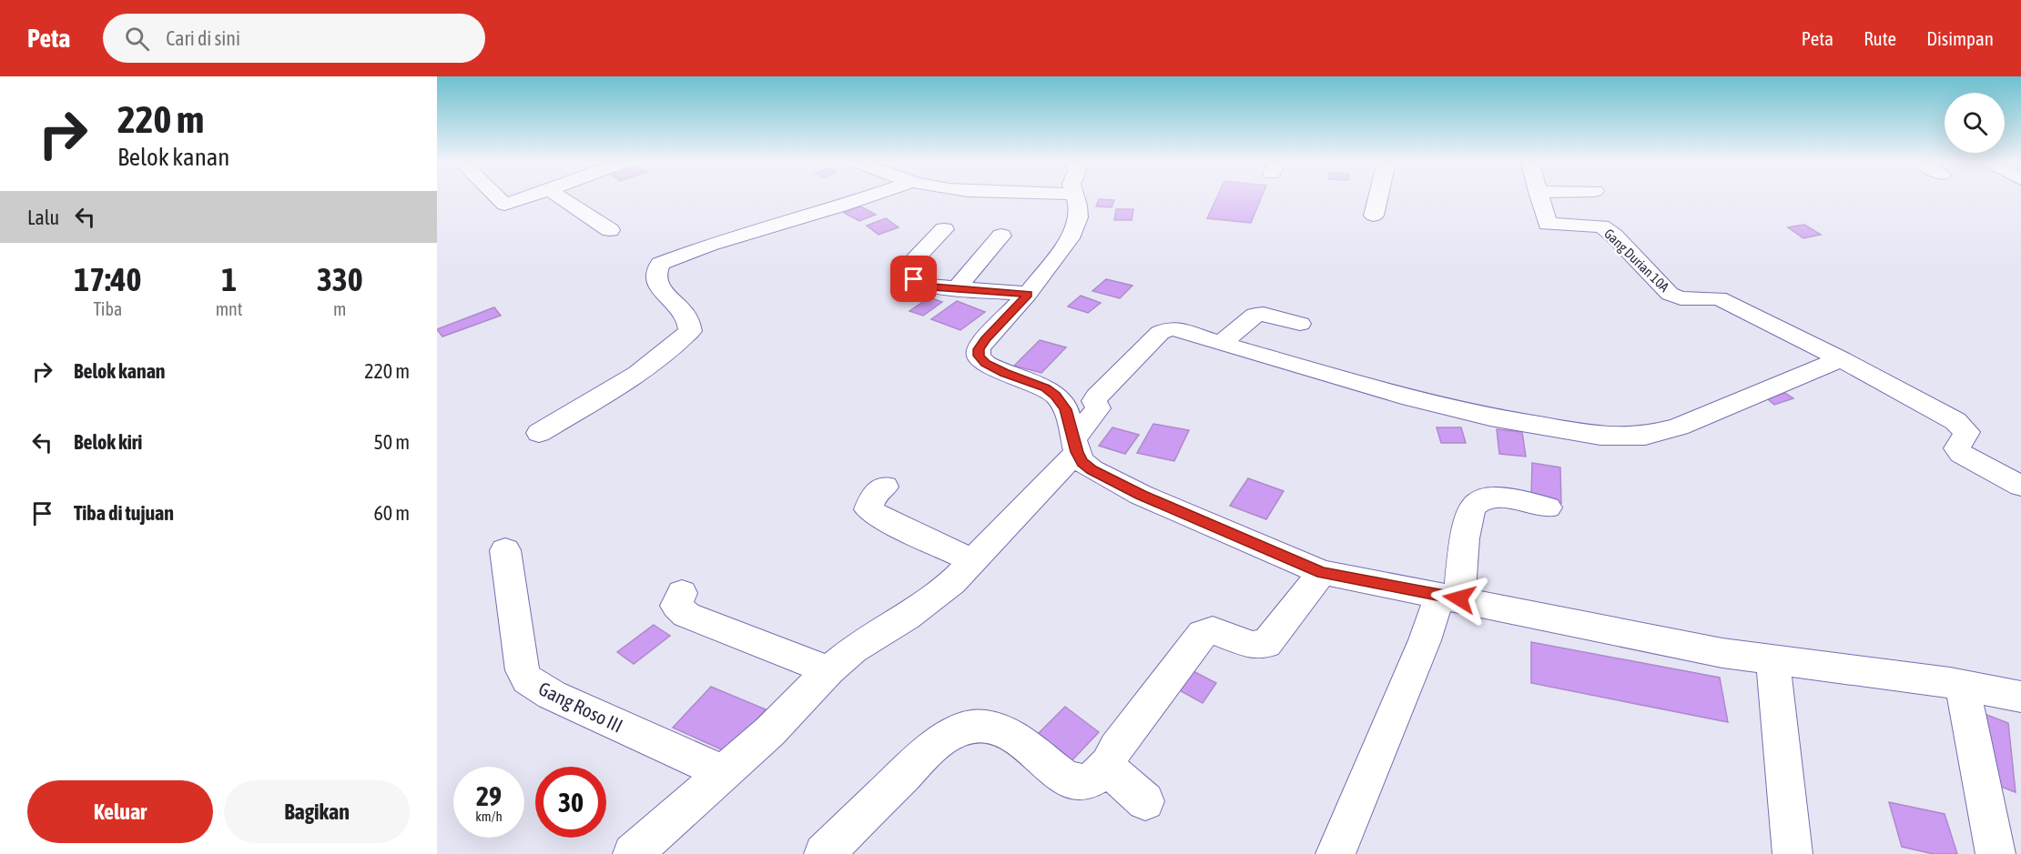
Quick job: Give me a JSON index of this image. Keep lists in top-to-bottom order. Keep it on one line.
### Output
{"streets":{"street":["Gang Durian 10A","Gang Roso III"]},"page":{"header":"Peta","search":"Cari di sini","nav":["Peta","Rute","Disimpan"],"turn":["220 m","Belok kanan"],"then":"Lalu","eta":["17:40","Tiba","1","mnt","330","m"],"list":[{"name":"Belok kanan","value":"220 m"},{"name":"Belok kiri","value":"50 m"},{"name":"Tiba di tujuan","value":"60 m"}],"speed":"29 km/h","limit":"30","buttons":["Keluar","Bagikan"]}}
